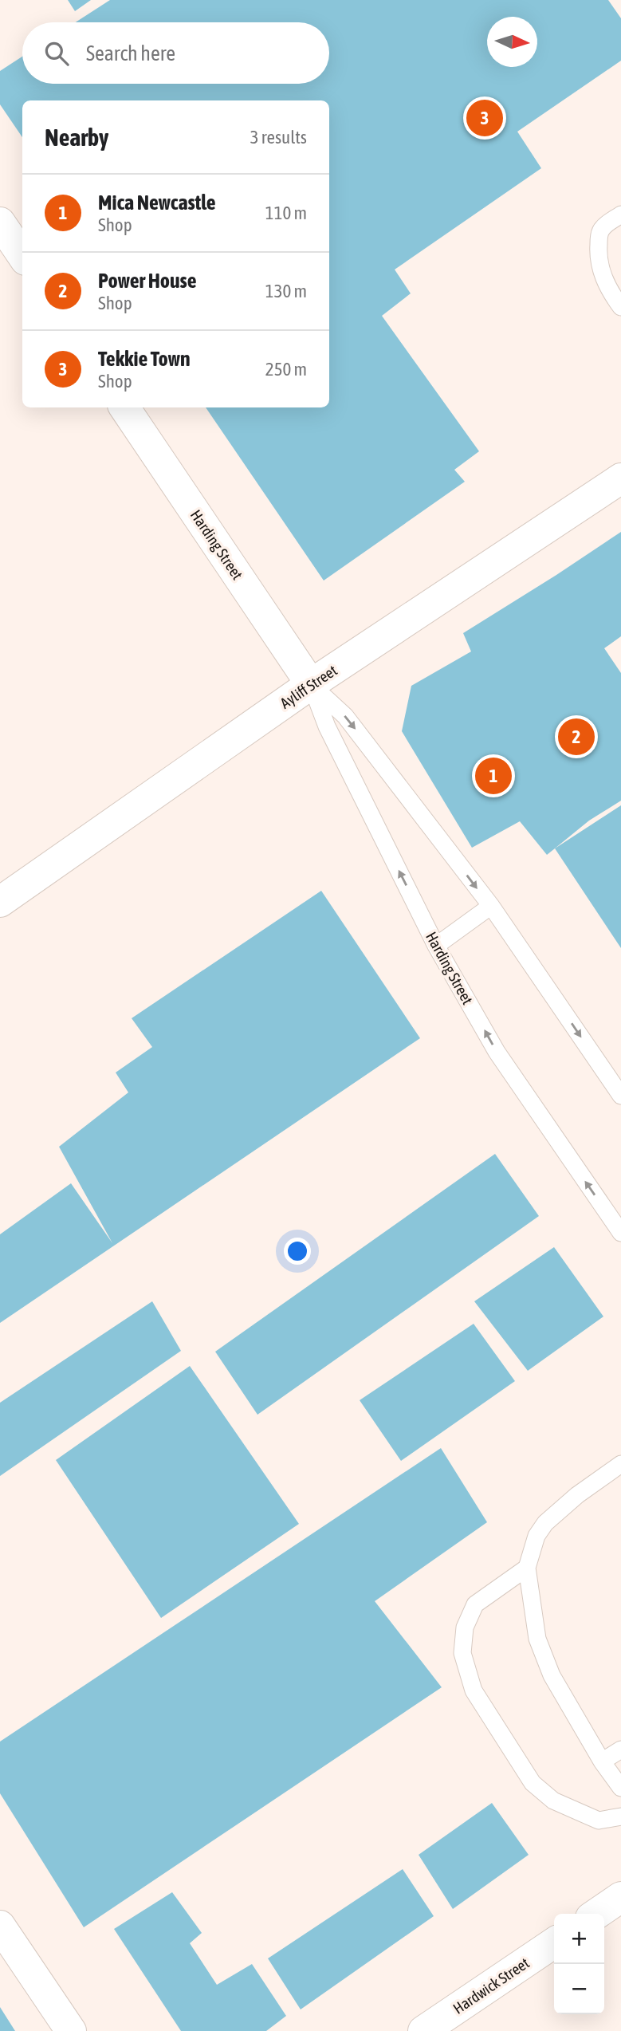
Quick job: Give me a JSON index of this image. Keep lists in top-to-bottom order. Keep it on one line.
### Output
{"streets":{"street":["Harding Street","Ayliff Street","Hardwick Street"]},"crossings":[["Harding Street","Ayliff Street"]],"north":"right","page":{"search":"Search here","pins":["3","2","1"],"heading":["Nearby","3 results"],"list":[{"mark":"1","name":"Mica Newcastle","note":"Shop","value":"110 m"},{"mark":"2","name":"Power House","note":"Shop","value":"130 m"},{"mark":"3","name":"Tekkie Town","note":"Shop","value":"250 m"}],"map_buttons":["+","−"]}}
